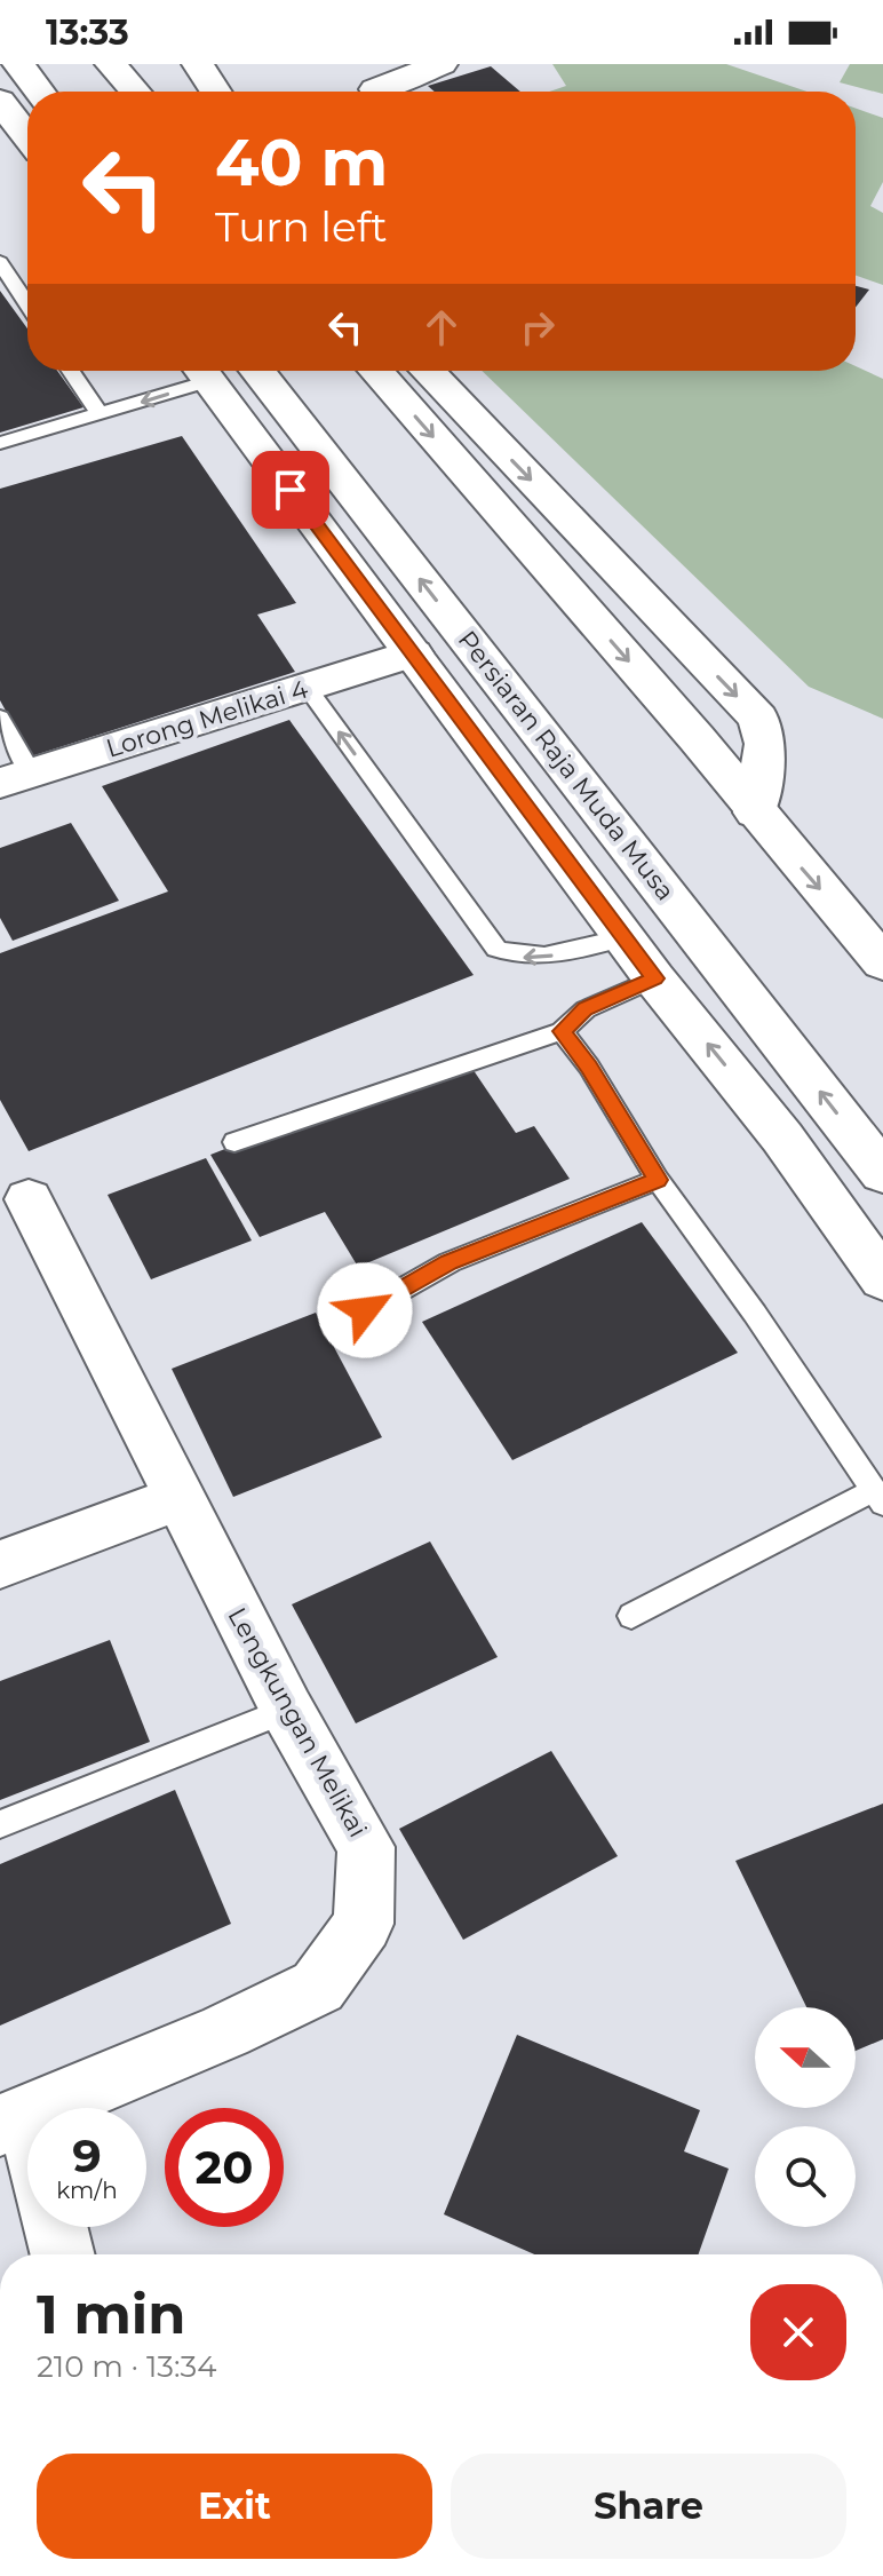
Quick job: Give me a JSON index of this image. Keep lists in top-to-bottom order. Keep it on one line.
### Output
{"streets":{"street":["Lorong Melikai 4","Persiaran Raja Muda Musa","Lengkungan Melikai"]},"north":"left","page":{"status":"13:33","turn":["40 m","Turn left"],"speed":"9 km/h","limit":"20","heading":["1 min","210 m · 13:34"],"buttons":["Exit","Share"]}}
